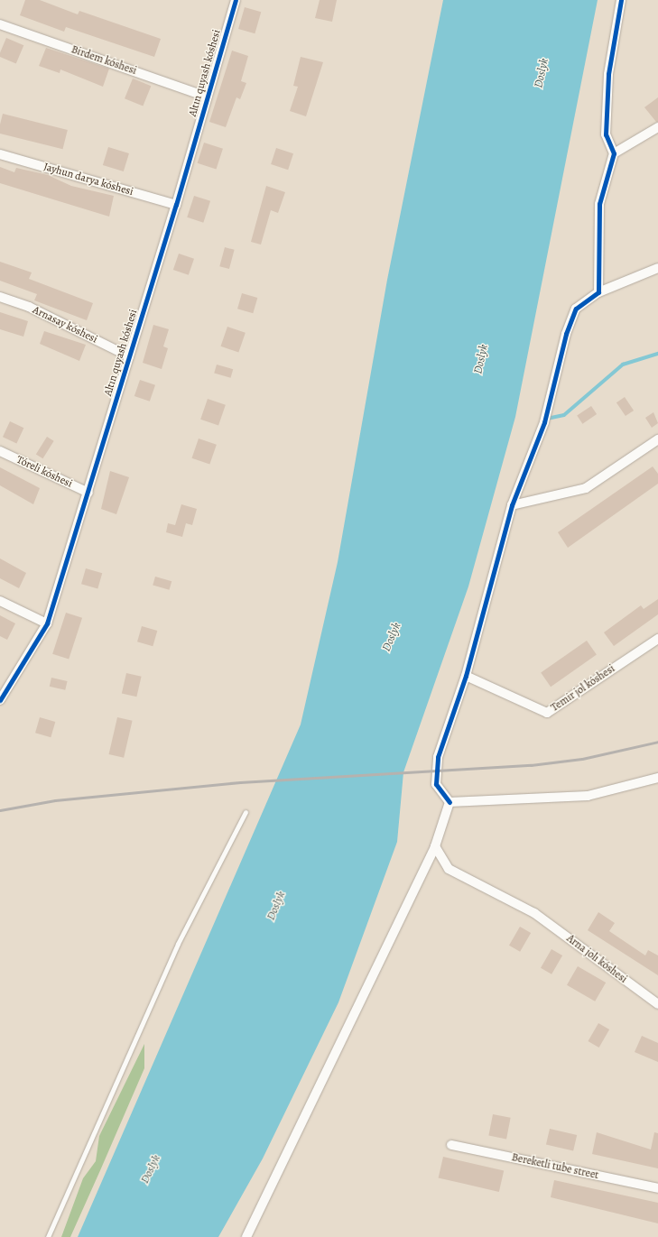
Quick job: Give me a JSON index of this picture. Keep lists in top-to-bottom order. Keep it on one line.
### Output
{"streets":{"street":["Birdem kóshesi","Altın quyash kóshesi","Jayhun darya kóshesi","Arnasay kóshesi","Tóreli kóshesi","Temir jol kóshesi","Arna jolı kóshesi","Bereketli tube street"]},"crossings":[["Birdem kóshesi","Altın quyash kóshesi"],["Altın quyash kóshesi","Jayhun darya kóshesi"],["Altın quyash kóshesi","Arnasay kóshesi"],["Altın quyash kóshesi","Tóreli kóshesi"]],"water":["Doslyk"]}
